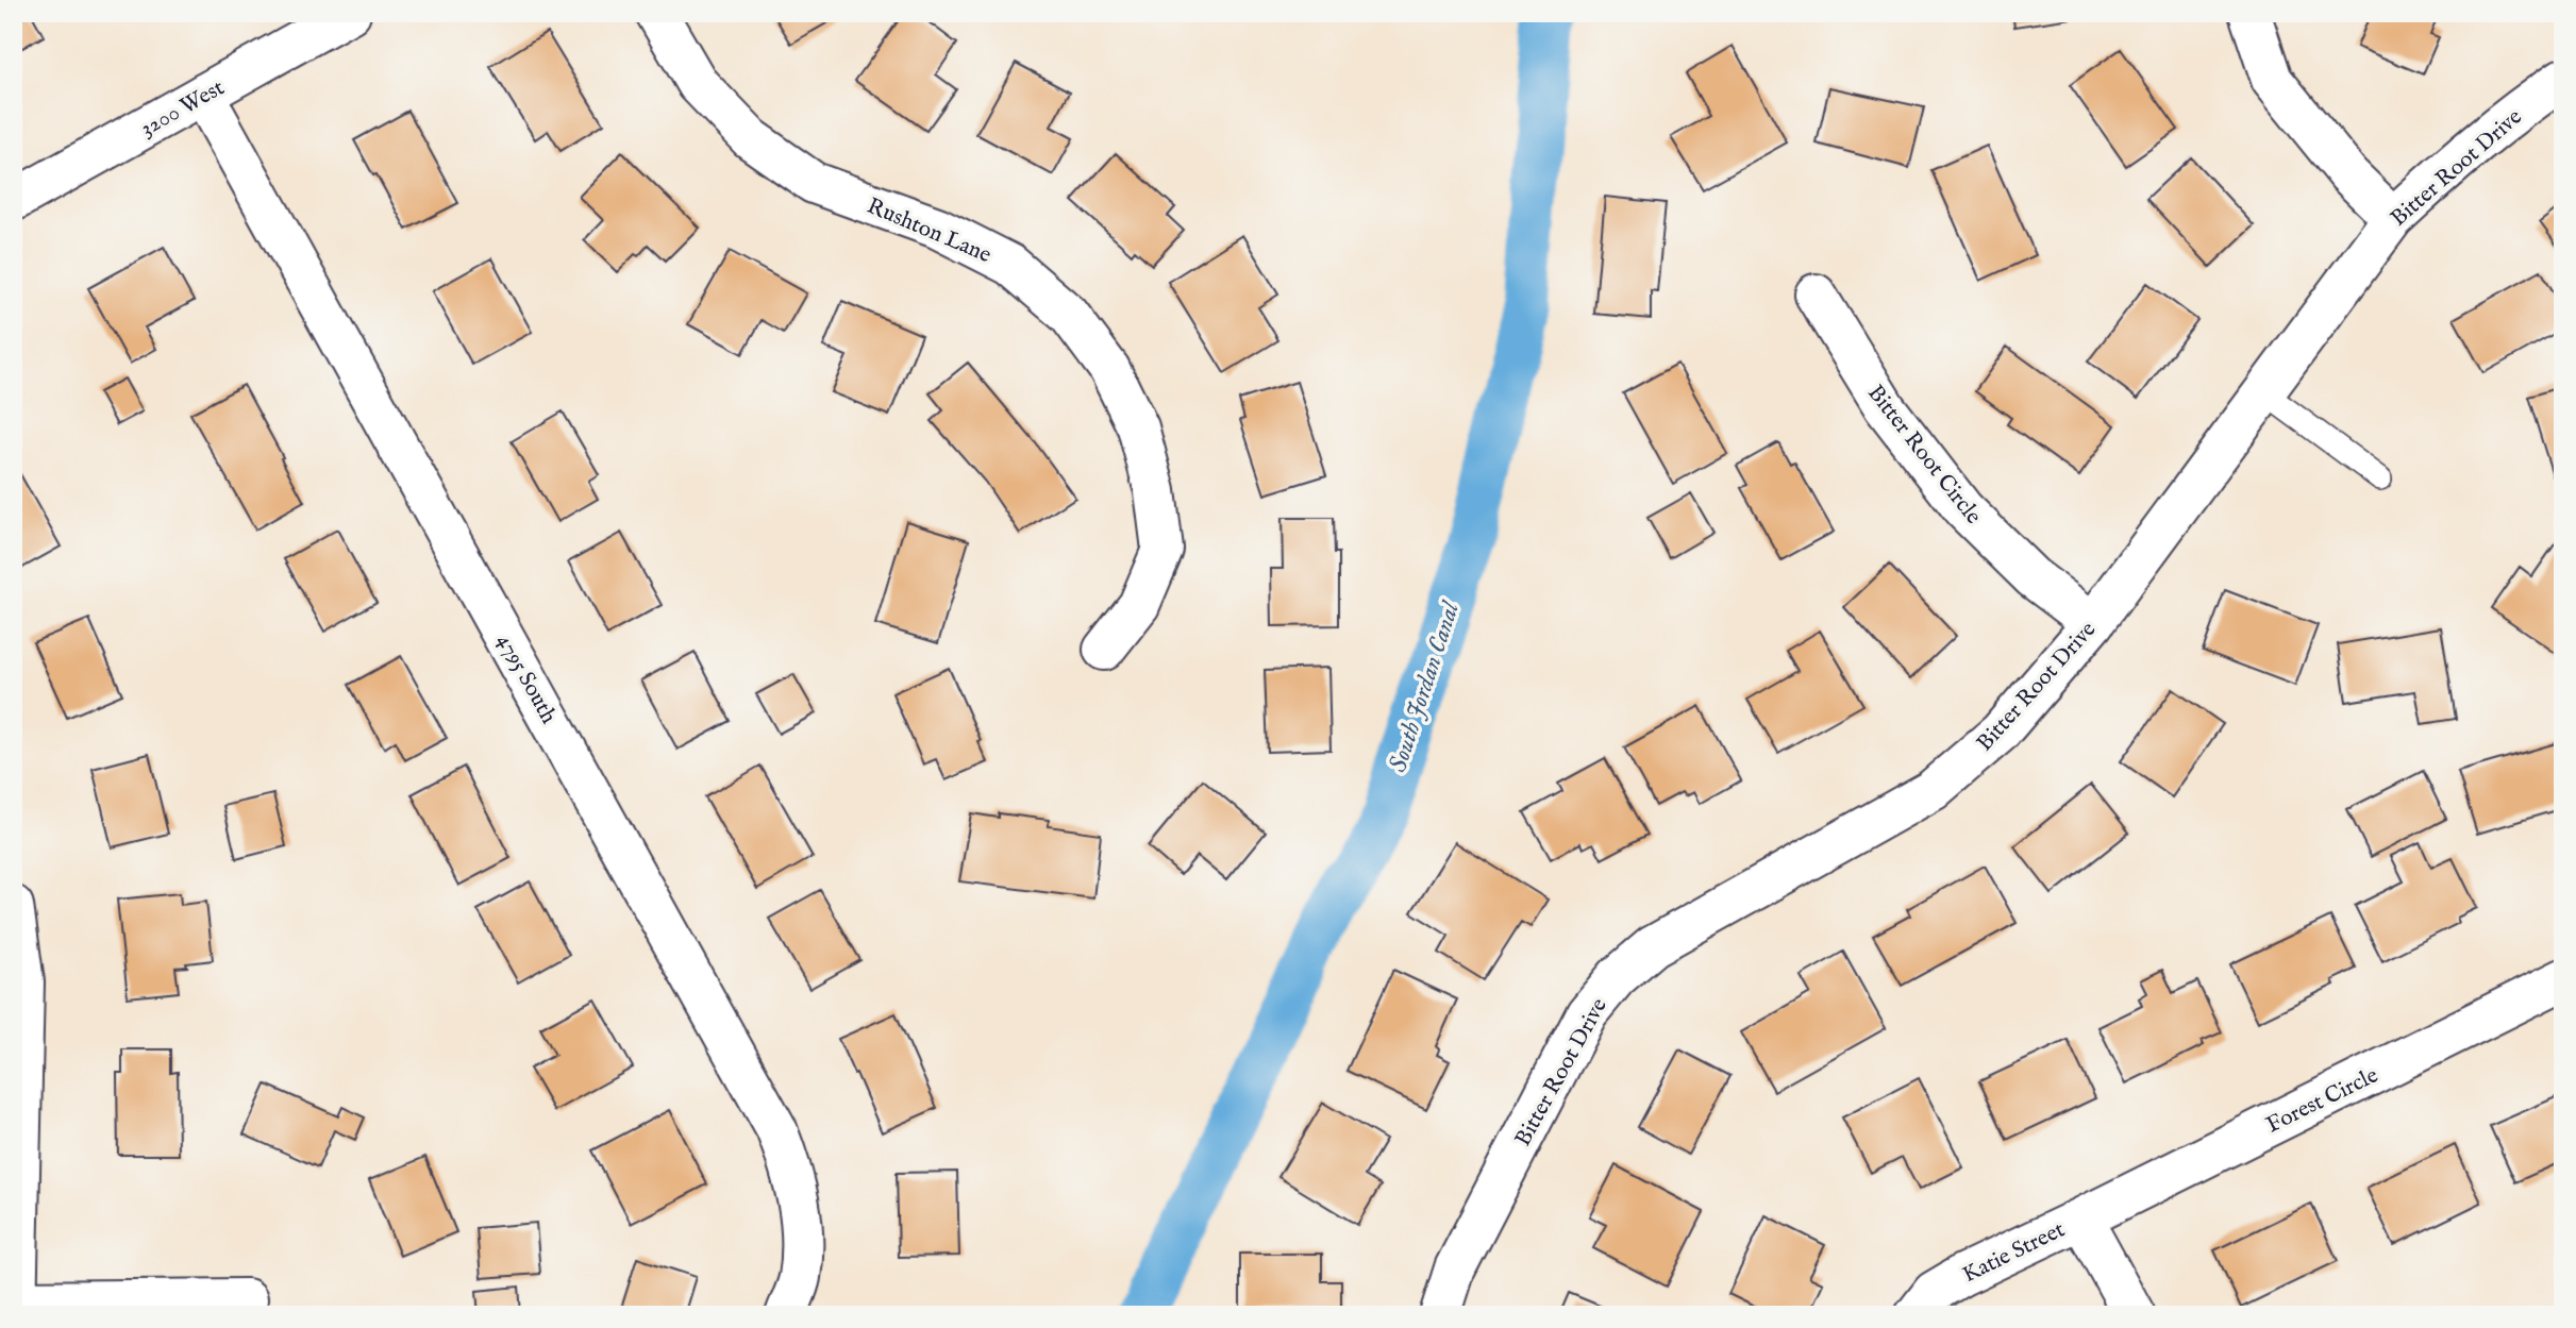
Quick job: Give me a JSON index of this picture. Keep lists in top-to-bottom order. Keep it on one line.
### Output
{"streets":{"street":["3200 West","Bitter Root Drive","Rushton Lane","Bitter Root Circle","4795 South","Forest Circle","Katie Street"]},"crossings":[["3200 West","4795 South"],["Bitter Root Drive","Bitter Root Circle"],["Forest Circle","Katie Street"]],"water":["South Jordan Canal"]}
